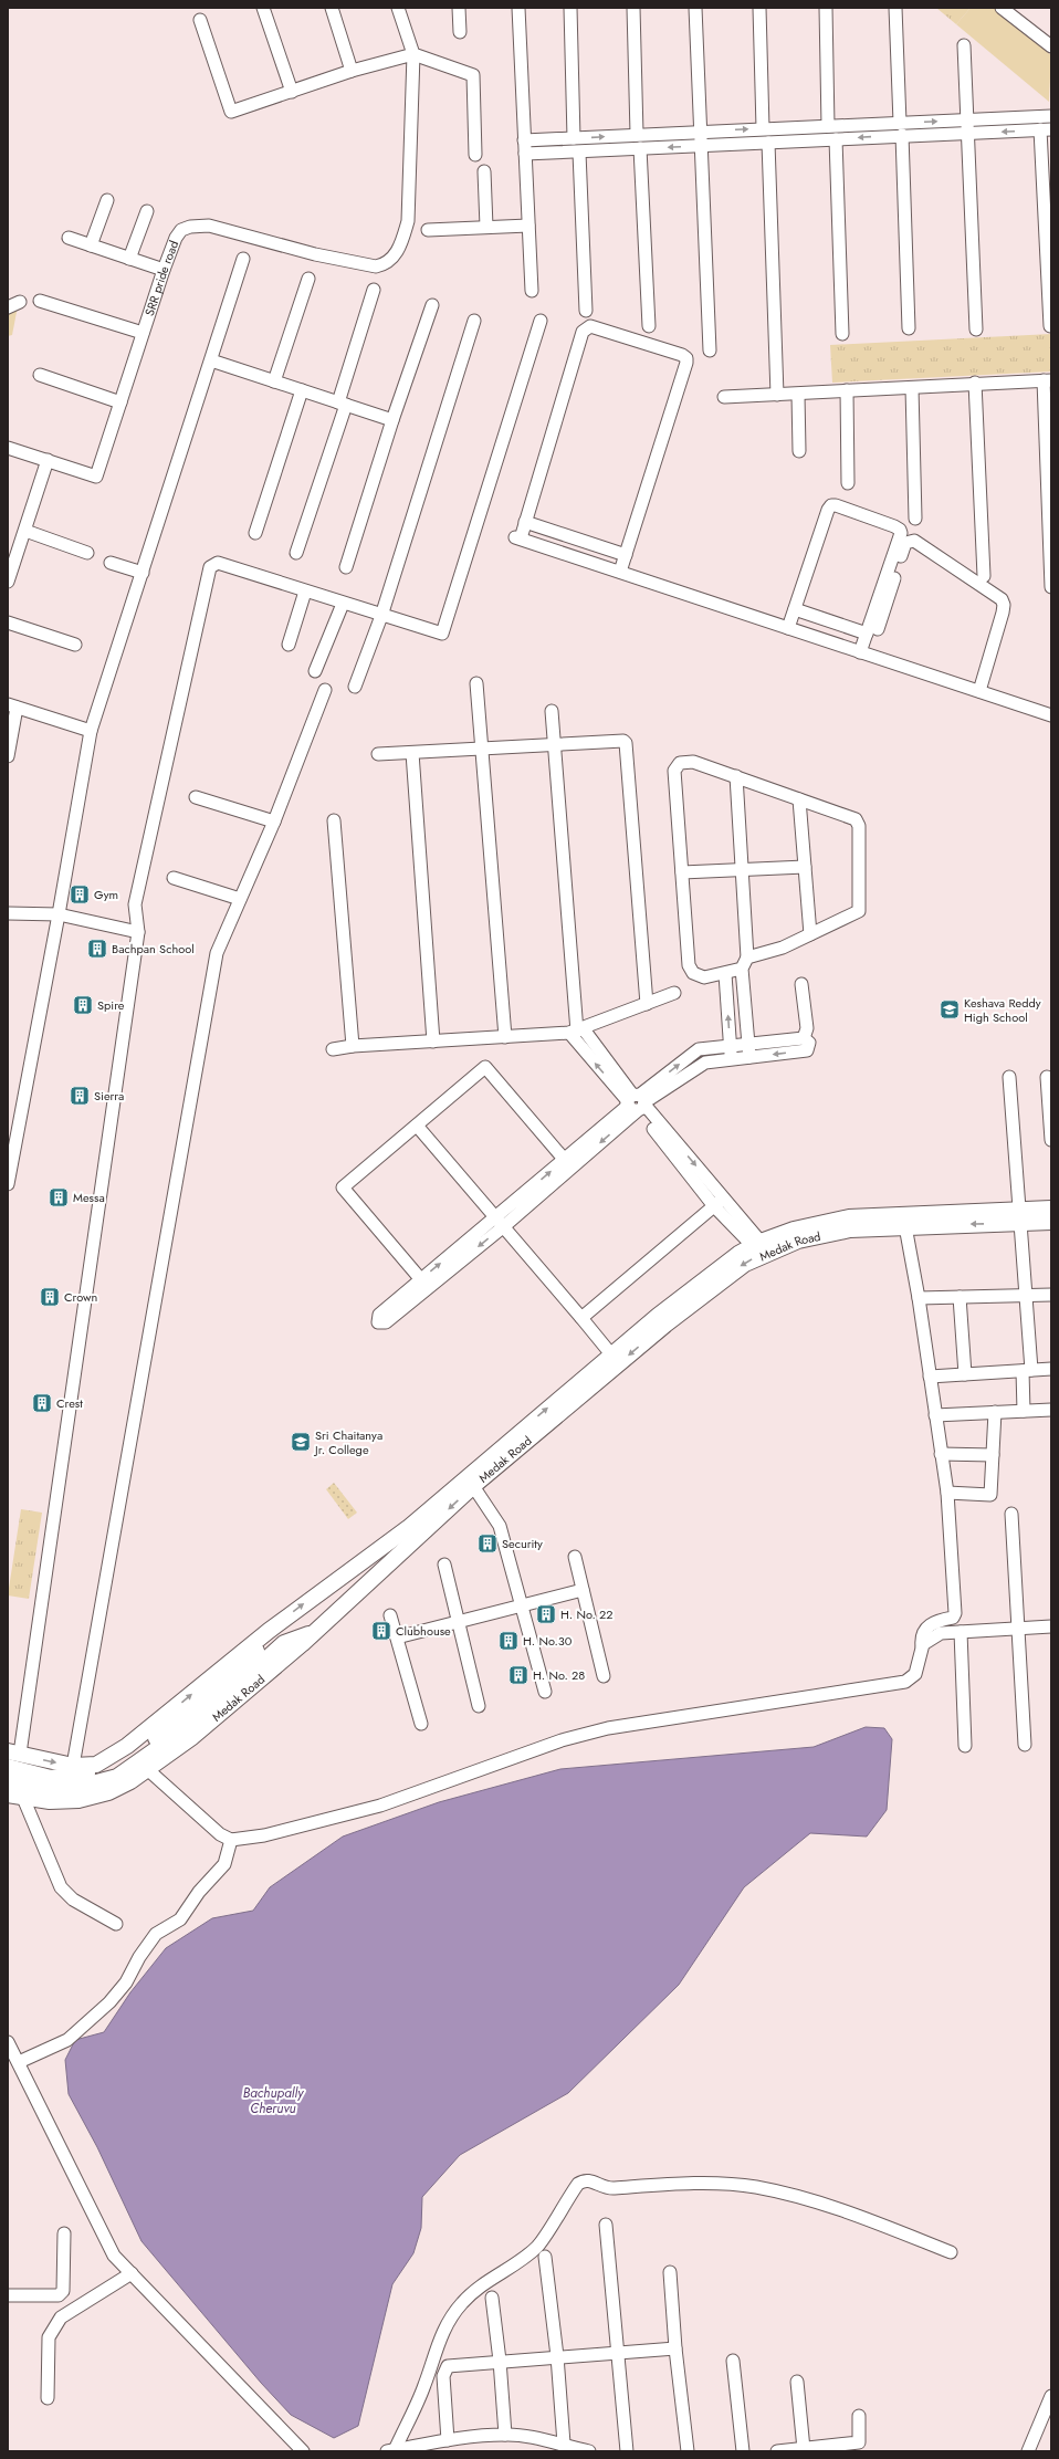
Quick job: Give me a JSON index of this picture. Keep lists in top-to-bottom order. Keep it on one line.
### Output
{"streets":{"main road":["Medak Road"],"street":["SRR pride road"]},"water":["Bachupally Cheruvu"],"places":{"building":["Gym","Bachpan School","Spire","Sierra","Messa","Crown","Crest","Security","H. No. 22","Clubhouse","H. No.30","H. No. 28"],"school or university":["Keshava Reddy High School","Sri Chaitanya Jr. College"]}}
